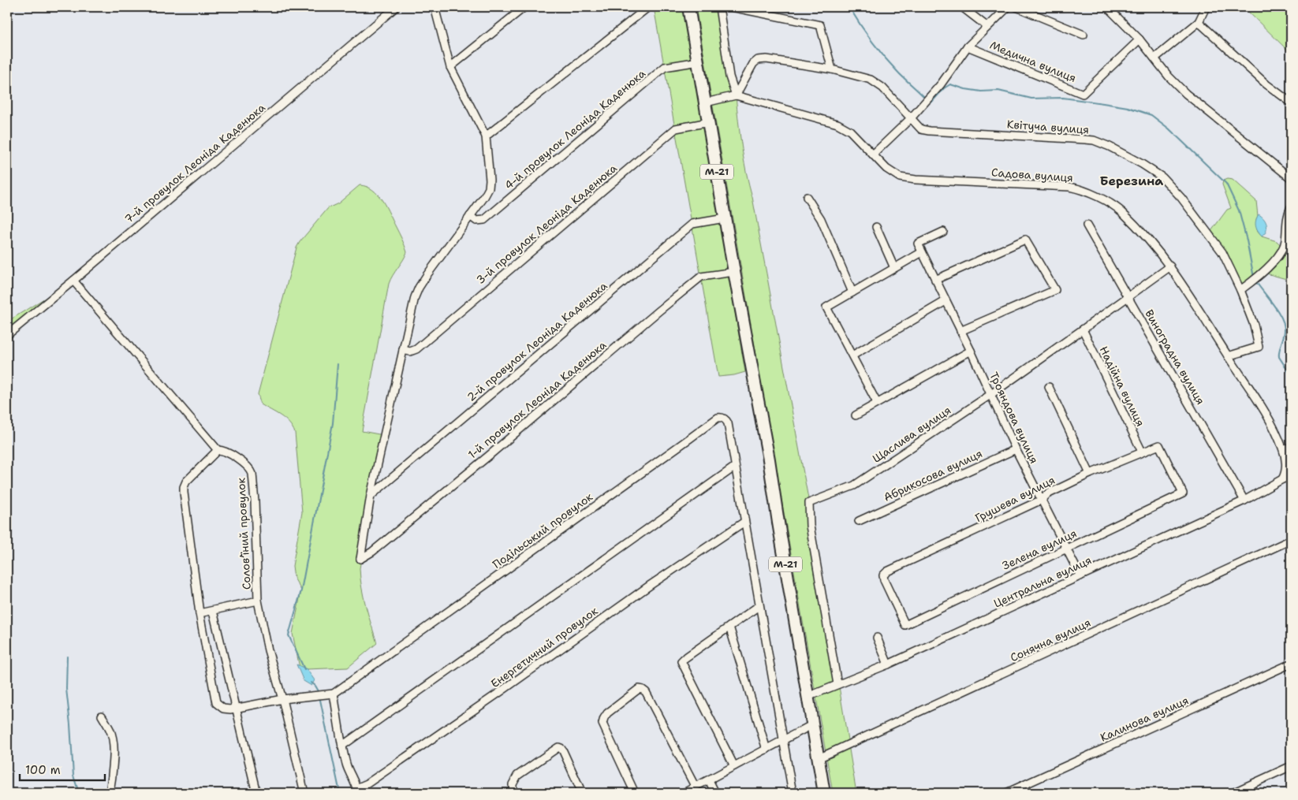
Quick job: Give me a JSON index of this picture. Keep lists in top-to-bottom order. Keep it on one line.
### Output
{"streets":{"highway":["М-21"],"street":["Медична вулиця","Квітуча вулиця","4-й провулок Леоніда Каденюка","7-й провулок Леоніда Каденюка","Садова вулиця","3-й провулок Леоніда Каденюка","2-й провулок Леоніда Каденюка","Виноградна вулиця","Надійна вулиця","1-й провулок Леоніда Каденюка","Трояндова вулиця","Щаслива вулиця","Абрикосова вулиця","Грушева вулиця","Подільський провулок","Соловʼїний провулок","Зелена вулиця","Центральна вулиця","Сонячна вулиця","Енергетичний провулок","Калинова вулиця"]},"crossings":[["Медична вулиця","Квітуча вулиця"],["Медична вулиця","Садова вулиця"],["Квітуча вулиця","Садова вулиця"],["4-й провулок Леоніда Каденюка","М-21"],["М-21","3-й провулок Леоніда Каденюка"],["М-21","2-й провулок Леоніда Каденюка"],["М-21","1-й провулок Леоніда Каденюка"],["М-21","Центральна вулиця"],["М-21","Сонячна вулиця"],["Садова вулиця","Щаслива вулиця"],["Садова вулиця","Центральна вулиця"],["2-й провулок Леоніда Каденюка","1-й провулок Леоніда Каденюка"],["Виноградна вулиця","Щаслива вулиця"],["Виноградна вулиця","Центральна вулиця"],["Надійна вулиця","Щаслива вулиця"],["Надійна вулиця","Грушева вулиця"],["Трояндова вулиця","Щаслива вулиця"],["Трояндова вулиця","Абрикосова вулиця"],["Трояндова вулиця","Грушева вулиця"],["Трояндова вулиця","Зелена вулиця"],["Трояндова вулиця","Центральна вулиця"],["Щаслива вулиця","Центральна вулиця"],["Грушева вулиця","Зелена вулиця"],["Подільський провулок","Енергетичний провулок"]],"districts":["Березина"],"scale_bar":"100 m"}
